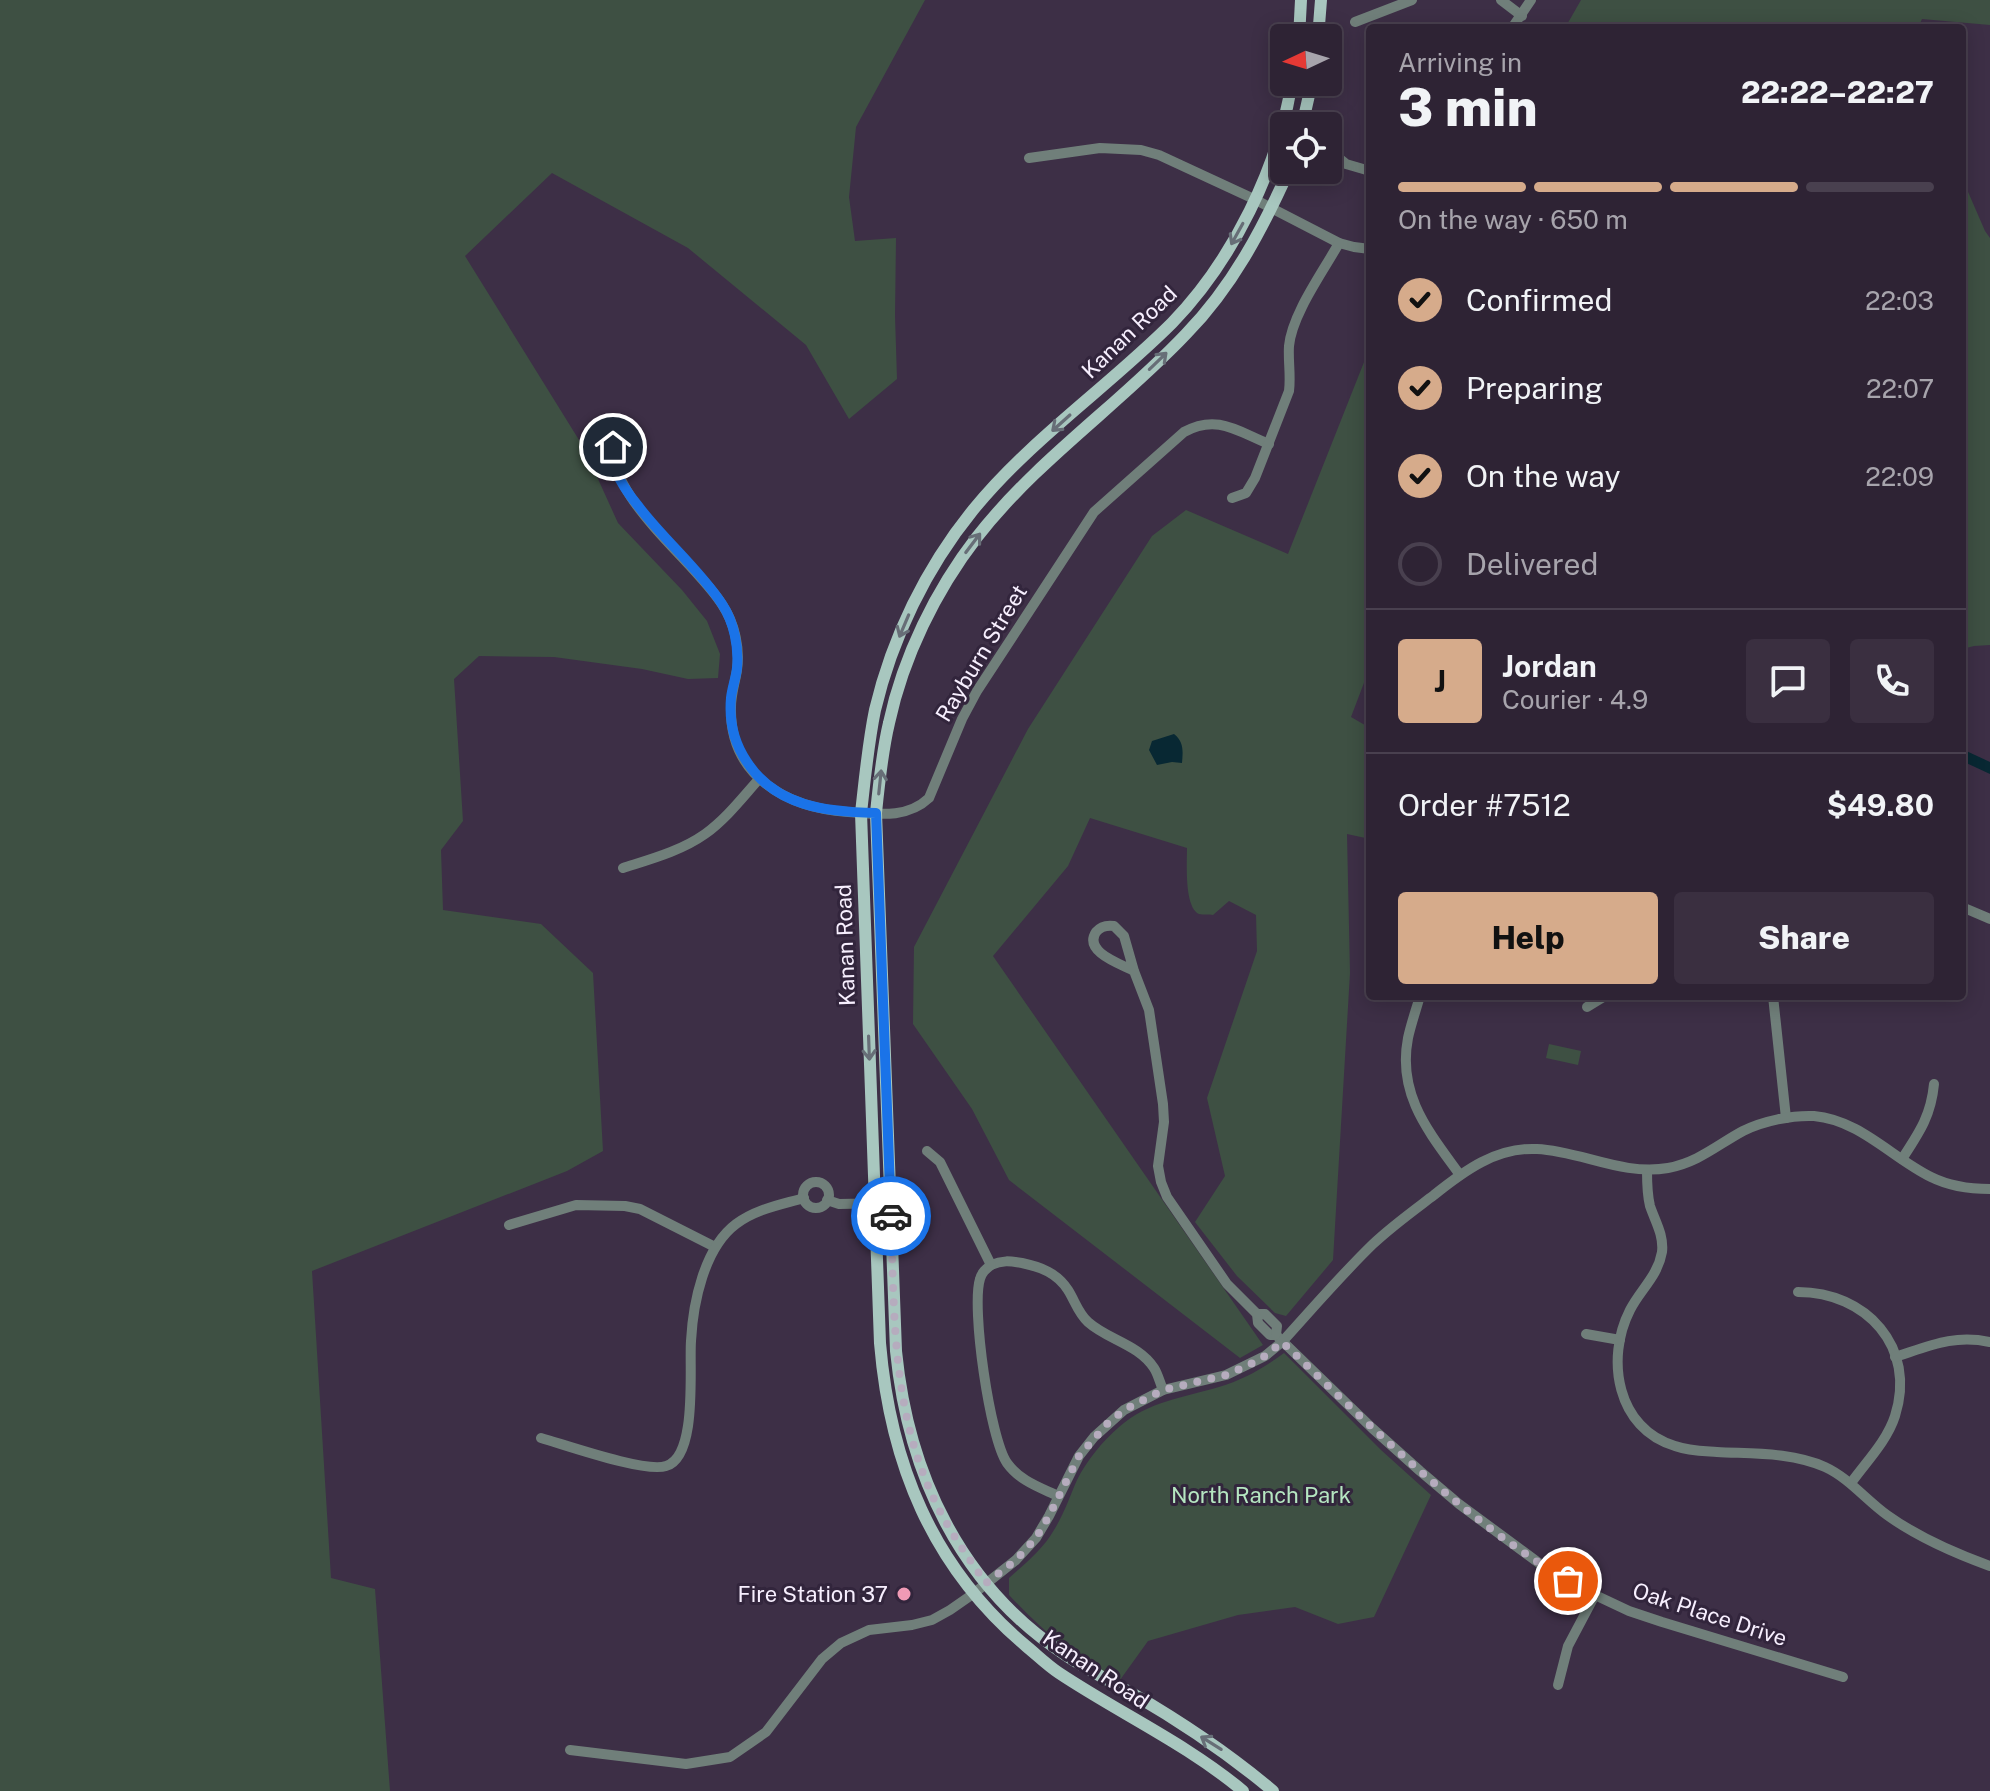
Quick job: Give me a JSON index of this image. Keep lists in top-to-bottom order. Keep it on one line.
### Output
{"streets":{"main road":["Kanan Road"],"street":["Rayburn Street","Oak Place Drive"]},"crossings":[["Kanan Road","Rayburn Street"]],"parks":["North Ranch Park"],"places":["Fire Station 37"],"north":"left","page":{"heading":["3 min","Arriving in","22:22–22:27"],"panel":["Jordan","Courier · 4.9","Order #7512","$49.80"],"bar":"On the way · 650 m","list":[["Confirmed","22:03"],["Preparing","22:07"],["On the way","22:09"],"Delivered"],"round":"J","buttons":["Help","Share"]}}
